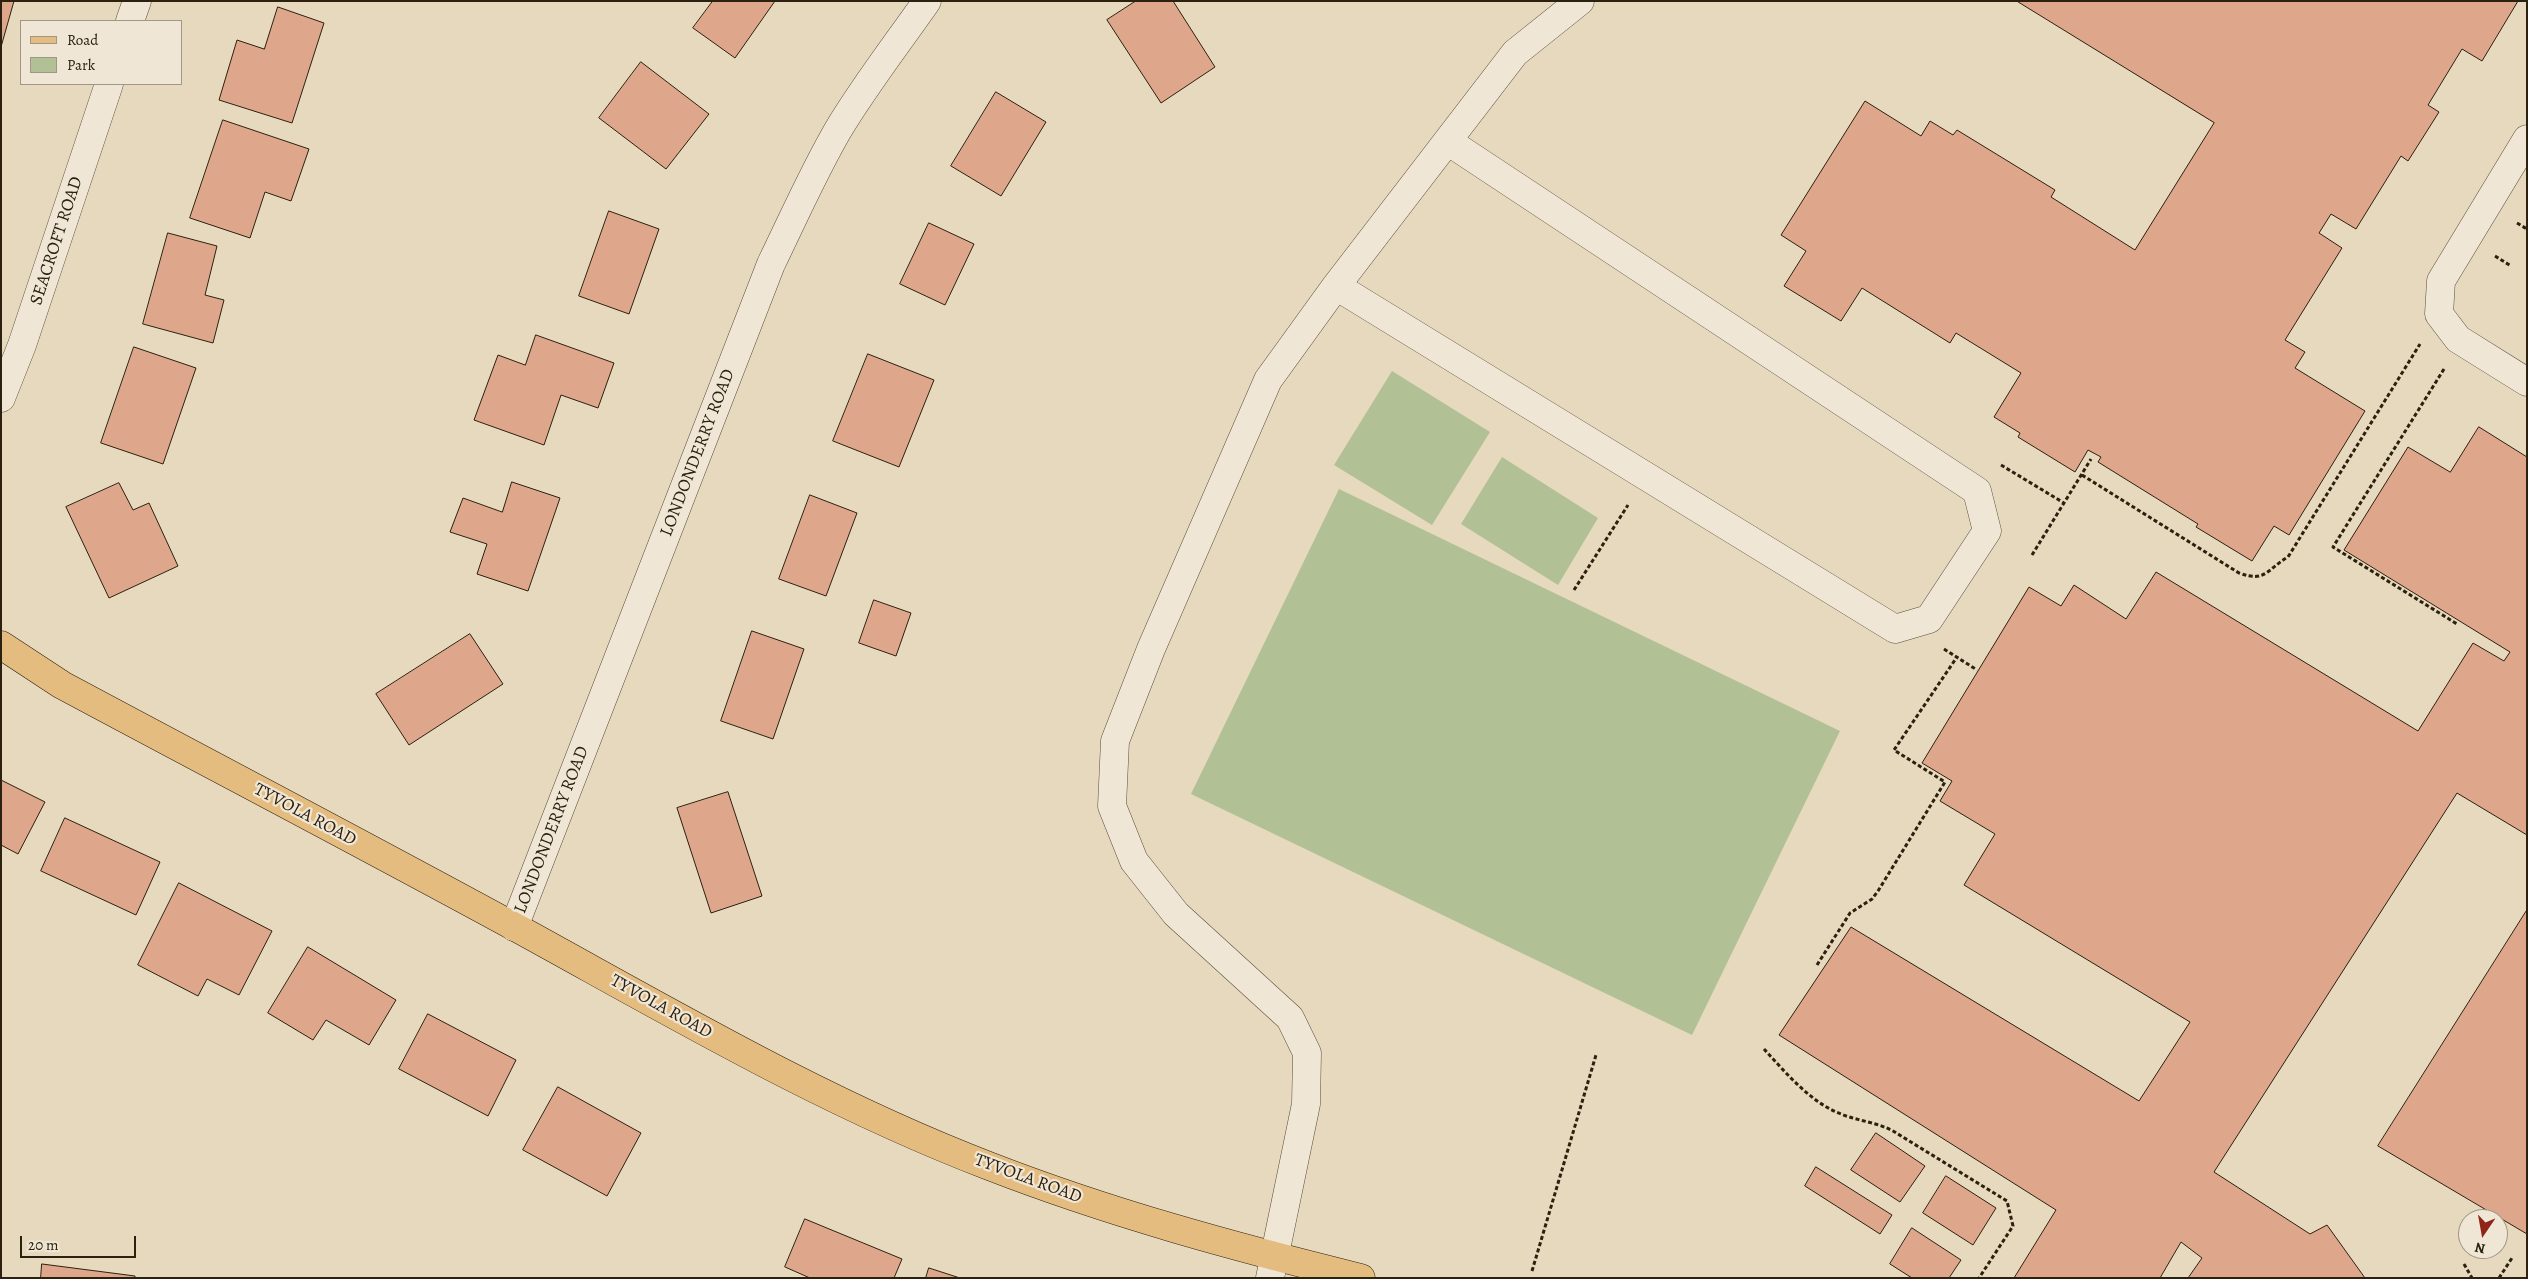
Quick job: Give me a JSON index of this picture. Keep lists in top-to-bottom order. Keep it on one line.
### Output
{"streets":{"main road":["TYVOLA ROAD"],"street":["SEACROFT ROAD","LONDONDERRY ROAD"]},"crossings":[["LONDONDERRY ROAD","TYVOLA ROAD"]],"legend":["Road","Park"],"scale_bar":"20 m","north":"bottom"}
